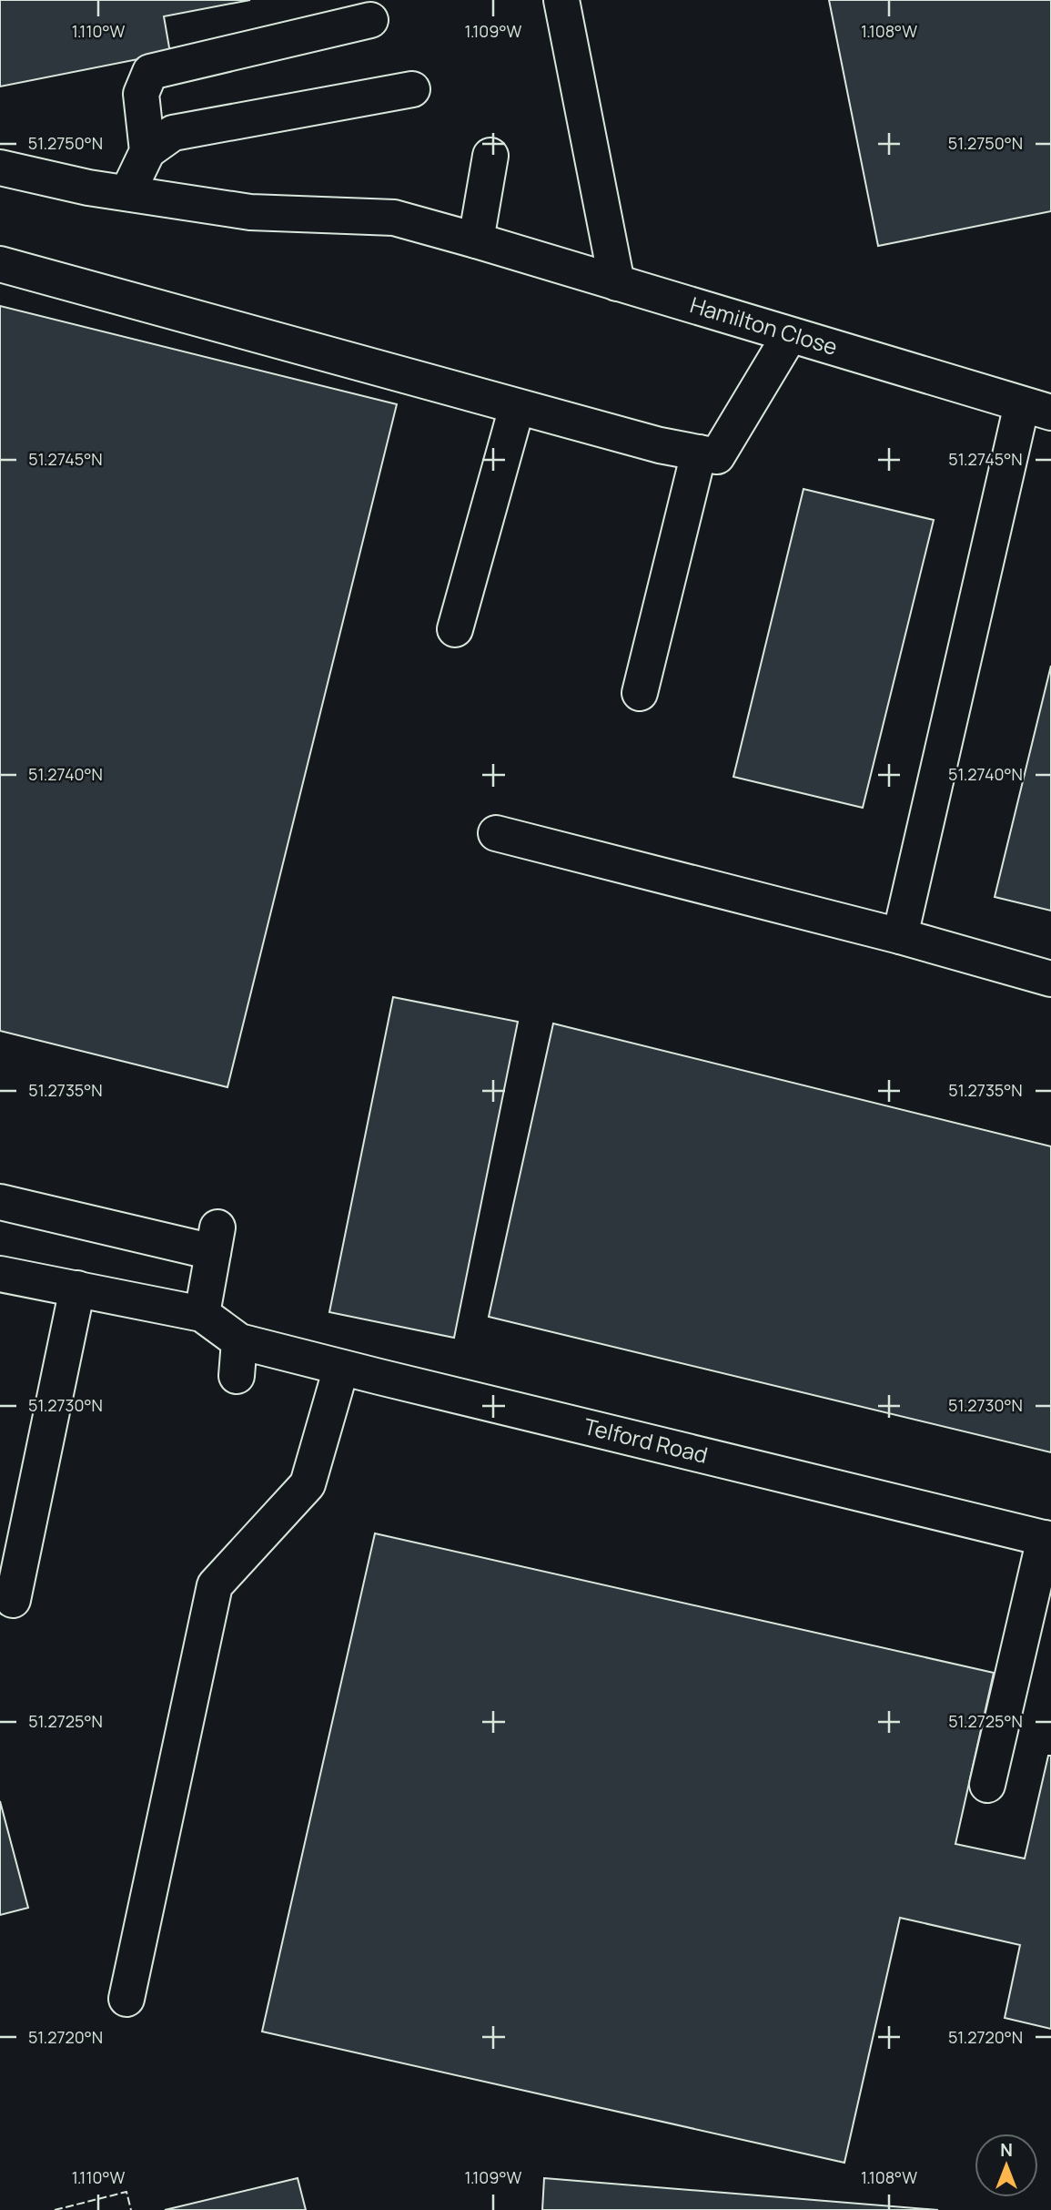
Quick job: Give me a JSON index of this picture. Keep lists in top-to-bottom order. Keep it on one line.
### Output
{"streets":{"street":["Hamilton Close","Telford Road"]},"north":"top","coordinates":["1.110°W","1.109°W","1.108°W","51.2750°N","51.2745°N","51.2740°N","51.2735°N","51.2730°N","51.2725°N","51.2720°N"]}
